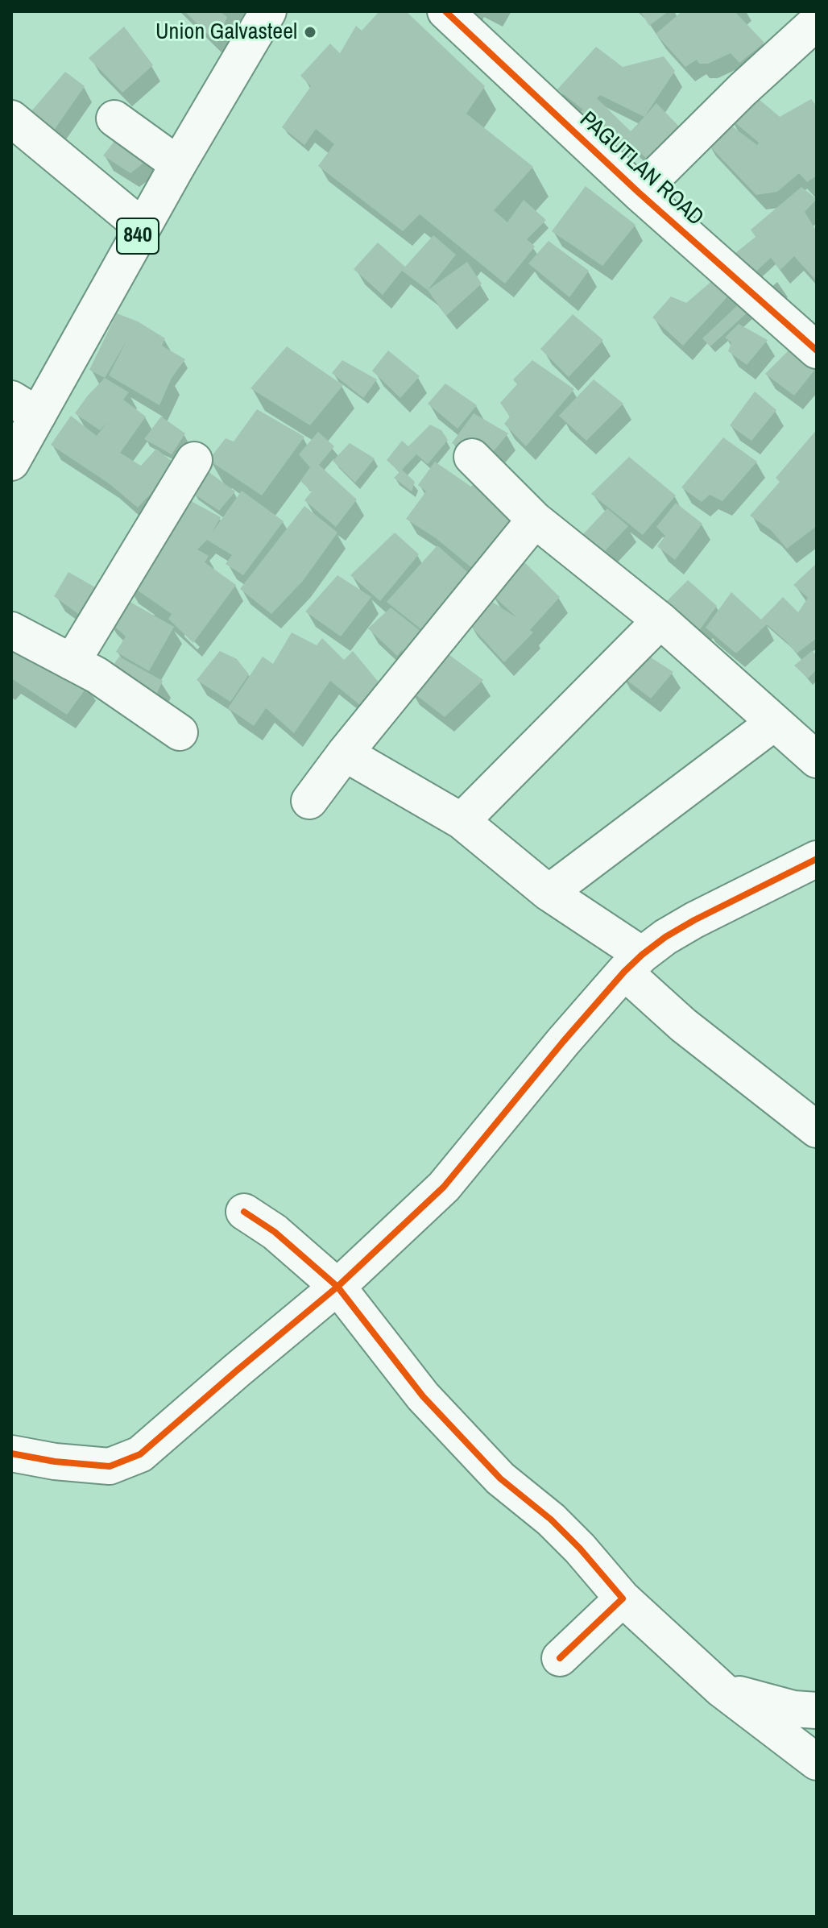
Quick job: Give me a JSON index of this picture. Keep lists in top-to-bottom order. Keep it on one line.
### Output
{"streets":{"main road":["PAGUTLAN ROAD","840"]},"places":["Union Galvasteel"]}
